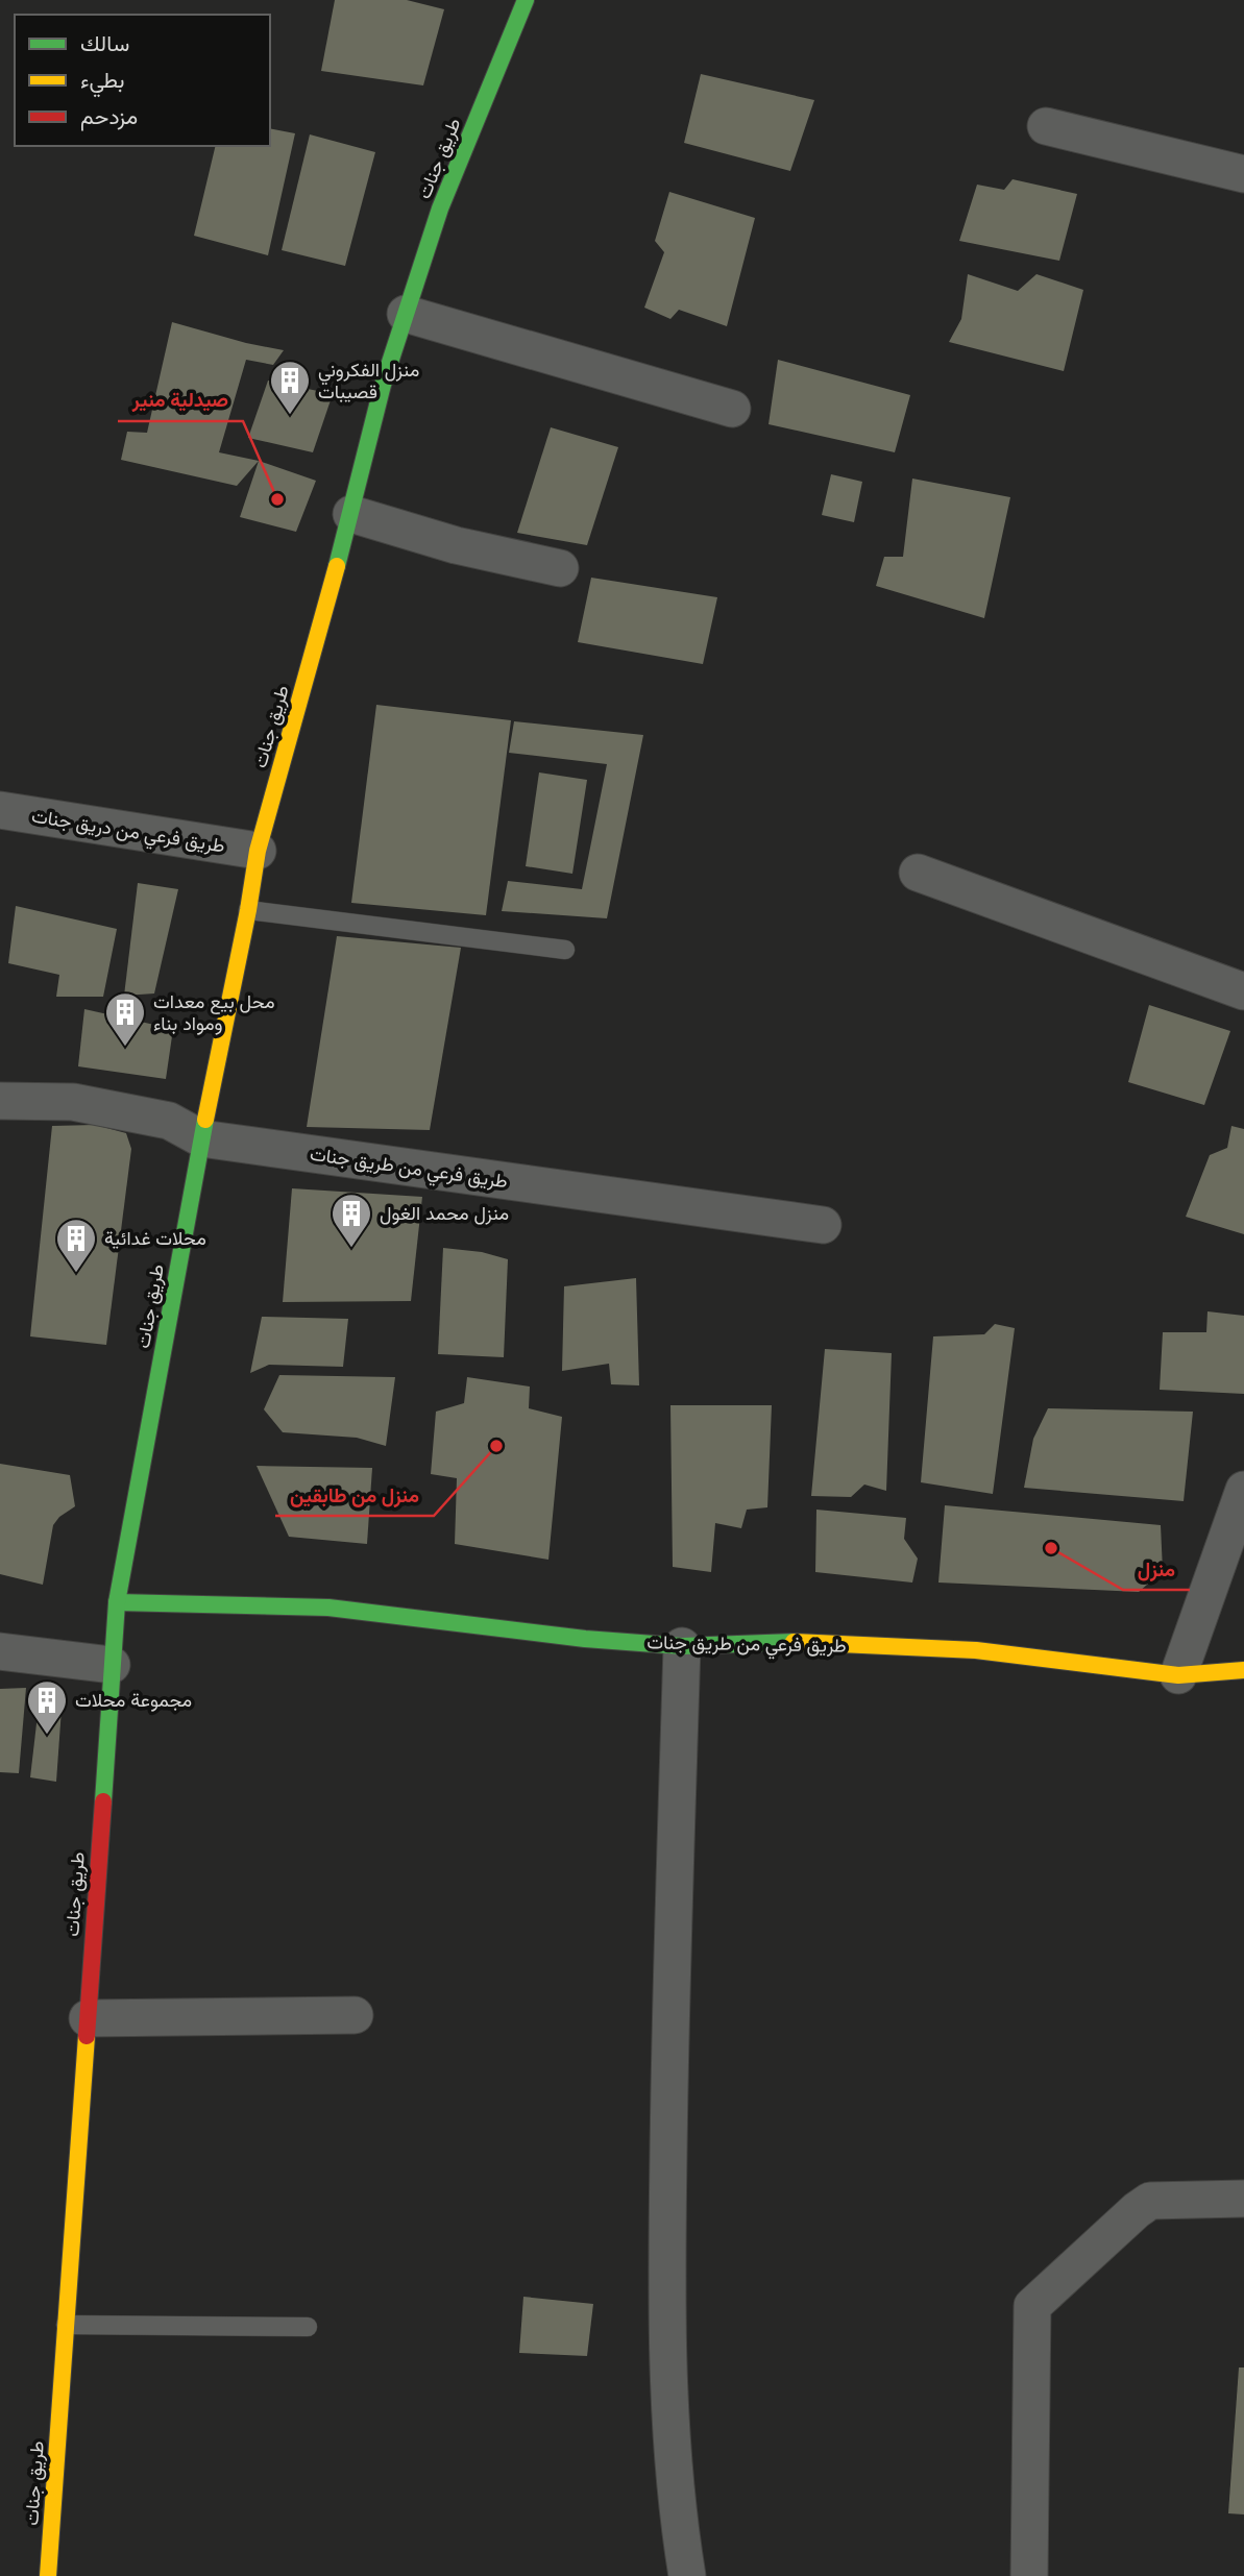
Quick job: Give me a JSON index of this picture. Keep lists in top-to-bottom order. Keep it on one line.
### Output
{"streets":{"street":["طريق جنات","طريق فرعي من دريق جنات","طريق فرعي من طريق جنات"]},"crossings":[["طريق جنات","طريق فرعي من دريق جنات"],["طريق جنات","طريق فرعي من طريق جنات"]],"places":{"building":["منزل الفكروني قصيبات","محل بيع معدات ومواد بناء","منزل محمد الغول","محلات غدائية","مجموعة محلات"],"other":["صيدلية منير","منزل من طابقين","منزل"]},"legend":["سالك","بطيء","مزدحم"]}
